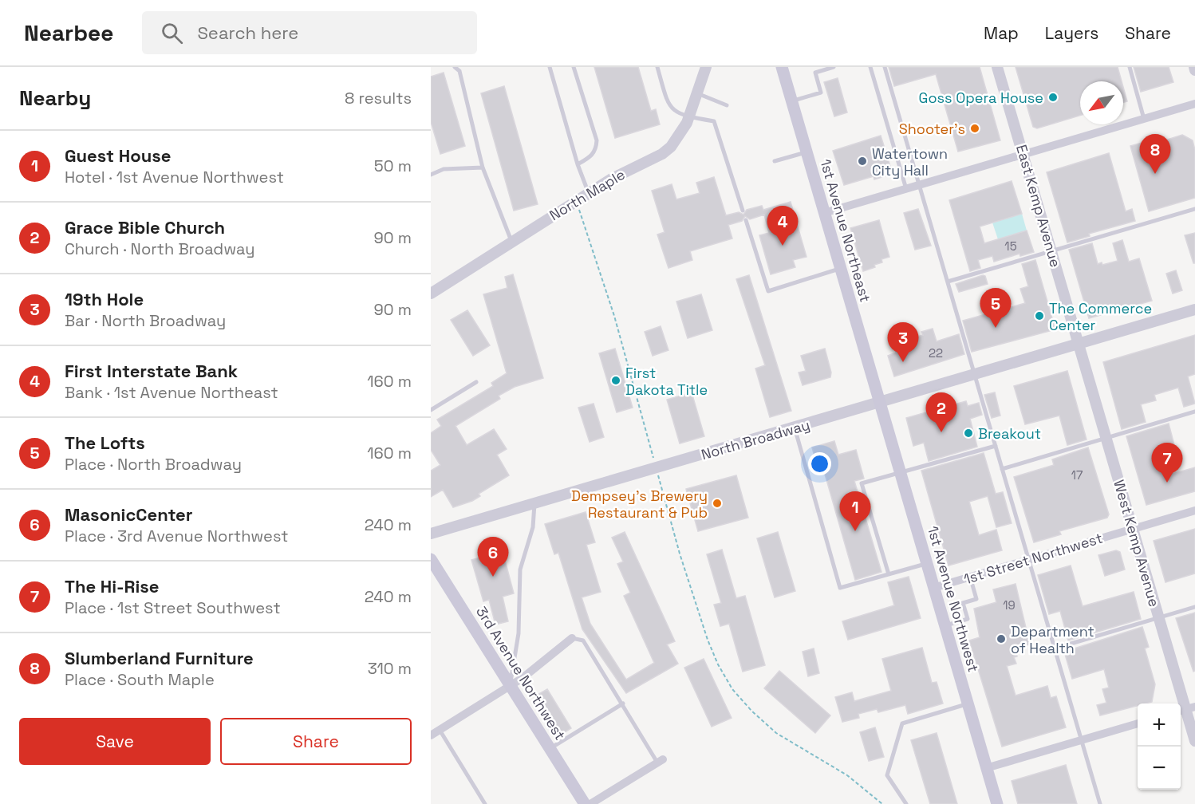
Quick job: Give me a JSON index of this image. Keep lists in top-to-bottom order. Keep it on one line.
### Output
{"streets":{"main road":["1st Avenue Northeast","1st Avenue Northwest","3rd Avenue Northwest"],"street":["North Maple","East Kemp Avenue","North Broadway","West Kemp Avenue","1st Street Northwest"]},"crossings":[["East Kemp Avenue","North Broadway"],["East Kemp Avenue","West Kemp Avenue"],["1st Avenue Northeast","North Broadway"],["1st Avenue Northeast","1st Avenue Northwest"],["North Broadway","West Kemp Avenue"],["North Broadway","1st Avenue Northwest"],["West Kemp Avenue","1st Street Northwest"],["1st Street Northwest","1st Avenue Northwest"]],"places":["Goss Opera House","Shooter's","Watertown City Hall","The Commerce Center","First Dakota Title","Breakout","Dempsey's Brewery Restaurant & Pub","Department of Health"],"house_numbers":["15","22","17","19"],"north":"bottom left","page":{"header":"Nearbee","search":"Search here","nav":["Map","Layers","Share"],"heading":["Nearby","8 results"],"list":[{"mark":"1","name":"Guest House","note":"Hotel · 1st Avenue Northwest","value":"50 m"},{"mark":"2","name":"Grace Bible Church","note":"Church · North Broadway","value":"90 m"},{"mark":"3","name":"19th Hole","note":"Bar · North Broadway","value":"90 m"},{"mark":"4","name":"First Interstate Bank","note":"Bank · 1st Avenue Northeast","value":"160 m"},{"mark":"5","name":"The Lofts","note":"Place · North Broadway","value":"160 m"},{"mark":"6","name":"MasonicCenter","note":"Place · 3rd Avenue Northwest","value":"240 m"},{"mark":"7","name":"The Hi-Rise","note":"Place · 1st Street Southwest","value":"240 m"},{"mark":"8","name":"Slumberland Furniture","note":"Place · South Maple","value":"310 m"}],"pins":["8","4","5","3","2","7","1","6"],"buttons":["Save","Share"],"map_buttons":["+","−"]}}
